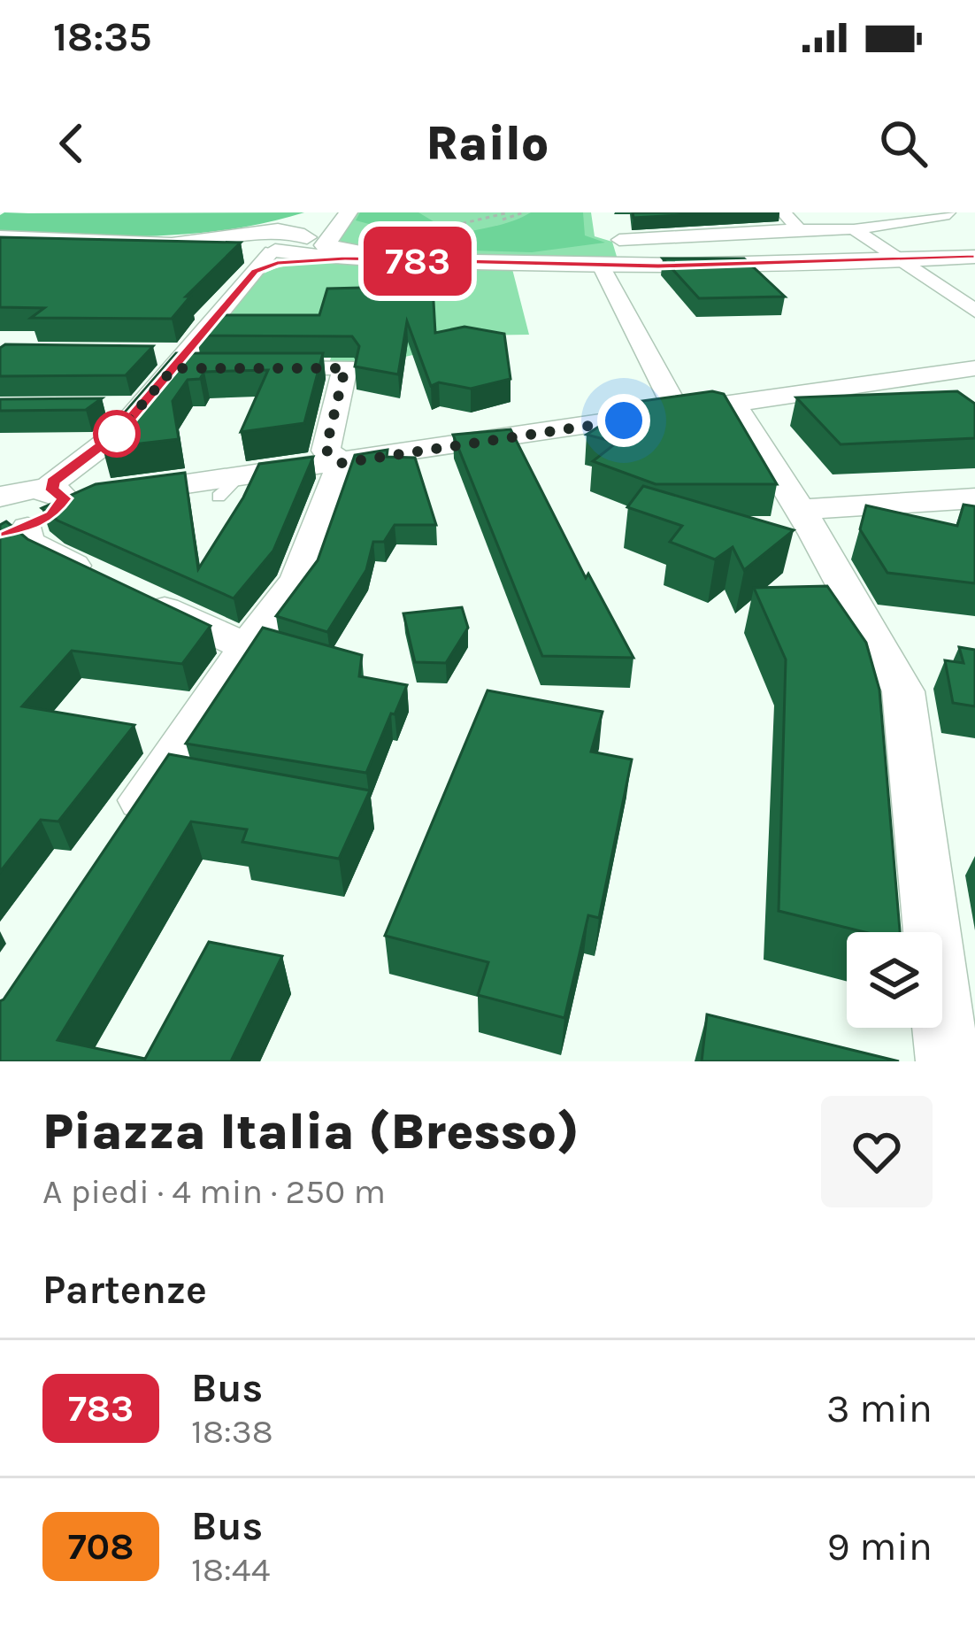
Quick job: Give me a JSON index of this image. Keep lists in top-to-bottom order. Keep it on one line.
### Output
{"lines":["bus line 783"],"page":{"status":"18:35","header":"Railo","on_map":"783","heading":[["Piazza Italia (Bresso)","A piedi · 4 min · 250 m"],"Partenze"],"list":[{"mark":"783","name":"Bus","note":"18:38","value":"3 min"},{"mark":"708","name":"Bus","note":"18:44","value":"9 min"}]}}
